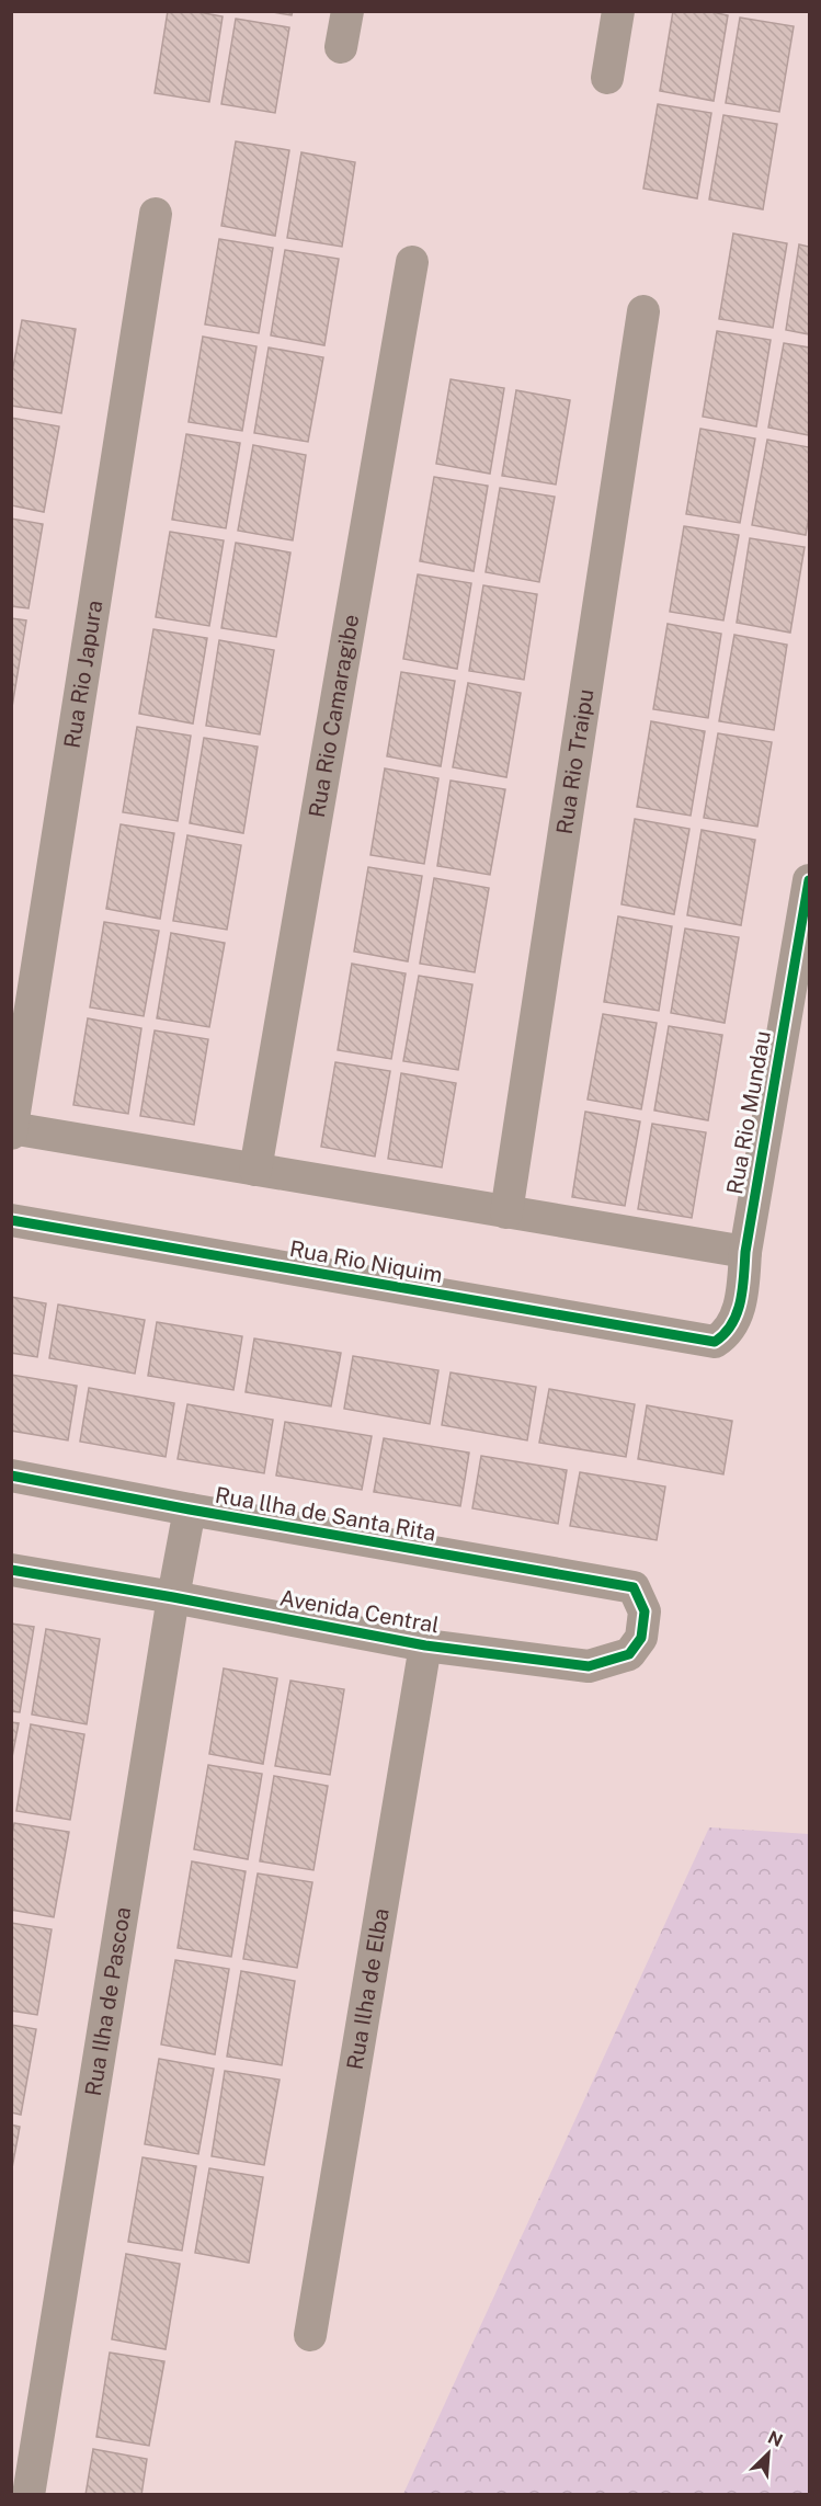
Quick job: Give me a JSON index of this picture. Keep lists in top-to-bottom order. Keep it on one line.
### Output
{"streets":{"street":["Rua Rio Japura","Rua Rio Camaragibe","Rua Rio Traipu","Rua Rio Mundau","Rua Rio Niquim","Rua llha de Santa Rita","Avenida Central","Rua Ilha de Elba","Rua Ilha de Pascoa"]},"crossings":[["Rua Rio Mundau","Rua Rio Niquim"],["Rua llha de Santa Rita","Avenida Central"],["Rua llha de Santa Rita","Rua Ilha de Pascoa"],["Avenida Central","Rua Ilha de Elba"],["Avenida Central","Rua Ilha de Pascoa"]],"north":"top right"}
